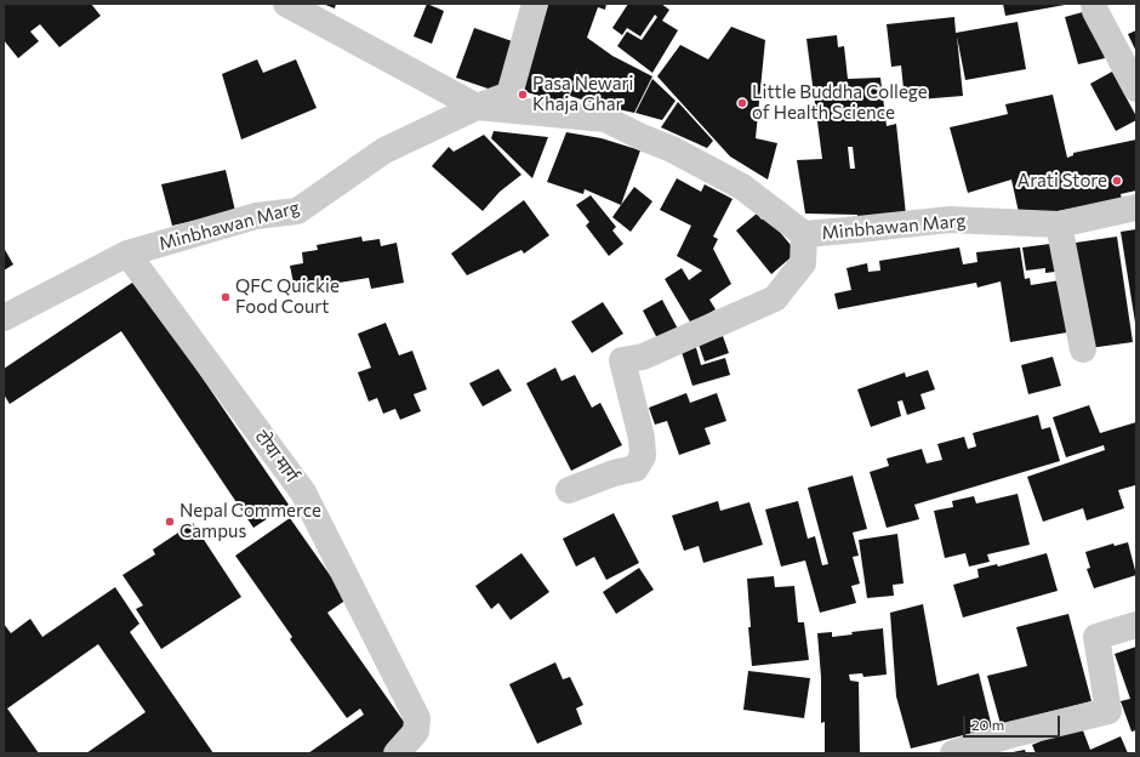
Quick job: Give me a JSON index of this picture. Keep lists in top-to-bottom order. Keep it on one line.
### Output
{"streets":{"street":["Minbhawan Marg","टोया मार्ग"]},"crossings":[["Minbhawan Marg","टोया मार्ग"]],"places":["Pasa Newari Khaja Ghar","Little Buddha College of Health Science","Arati Store","QFC Quickie Food Court","Nepal Commerce Campus"],"scale_bar":"20 m"}
